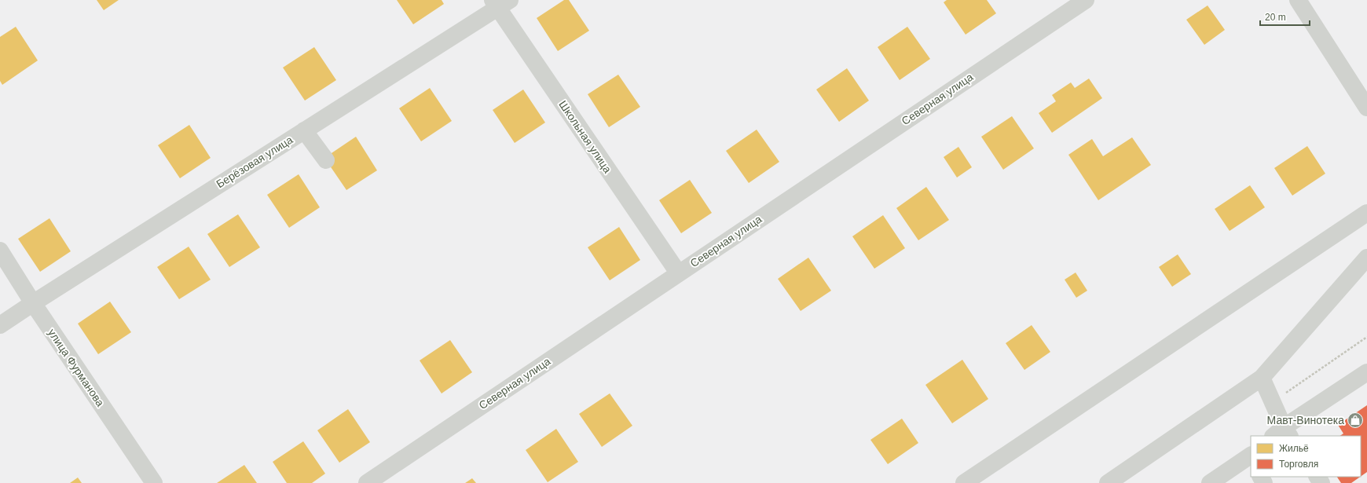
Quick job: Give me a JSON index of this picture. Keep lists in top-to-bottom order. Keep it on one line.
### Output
{"streets":{"street":["Северная улица","Школьная улица","Берёзовая улица","улица Фурманова"]},"crossings":[["Северная улица","Школьная улица"],["Школьная улица","Берёзовая улица"],["Берёзовая улица","улица Фурманова"]],"places":{"shop":["Мавт-Винотека"]},"legend":["Жильё","Торговля"],"scale_bar":"20 m"}
